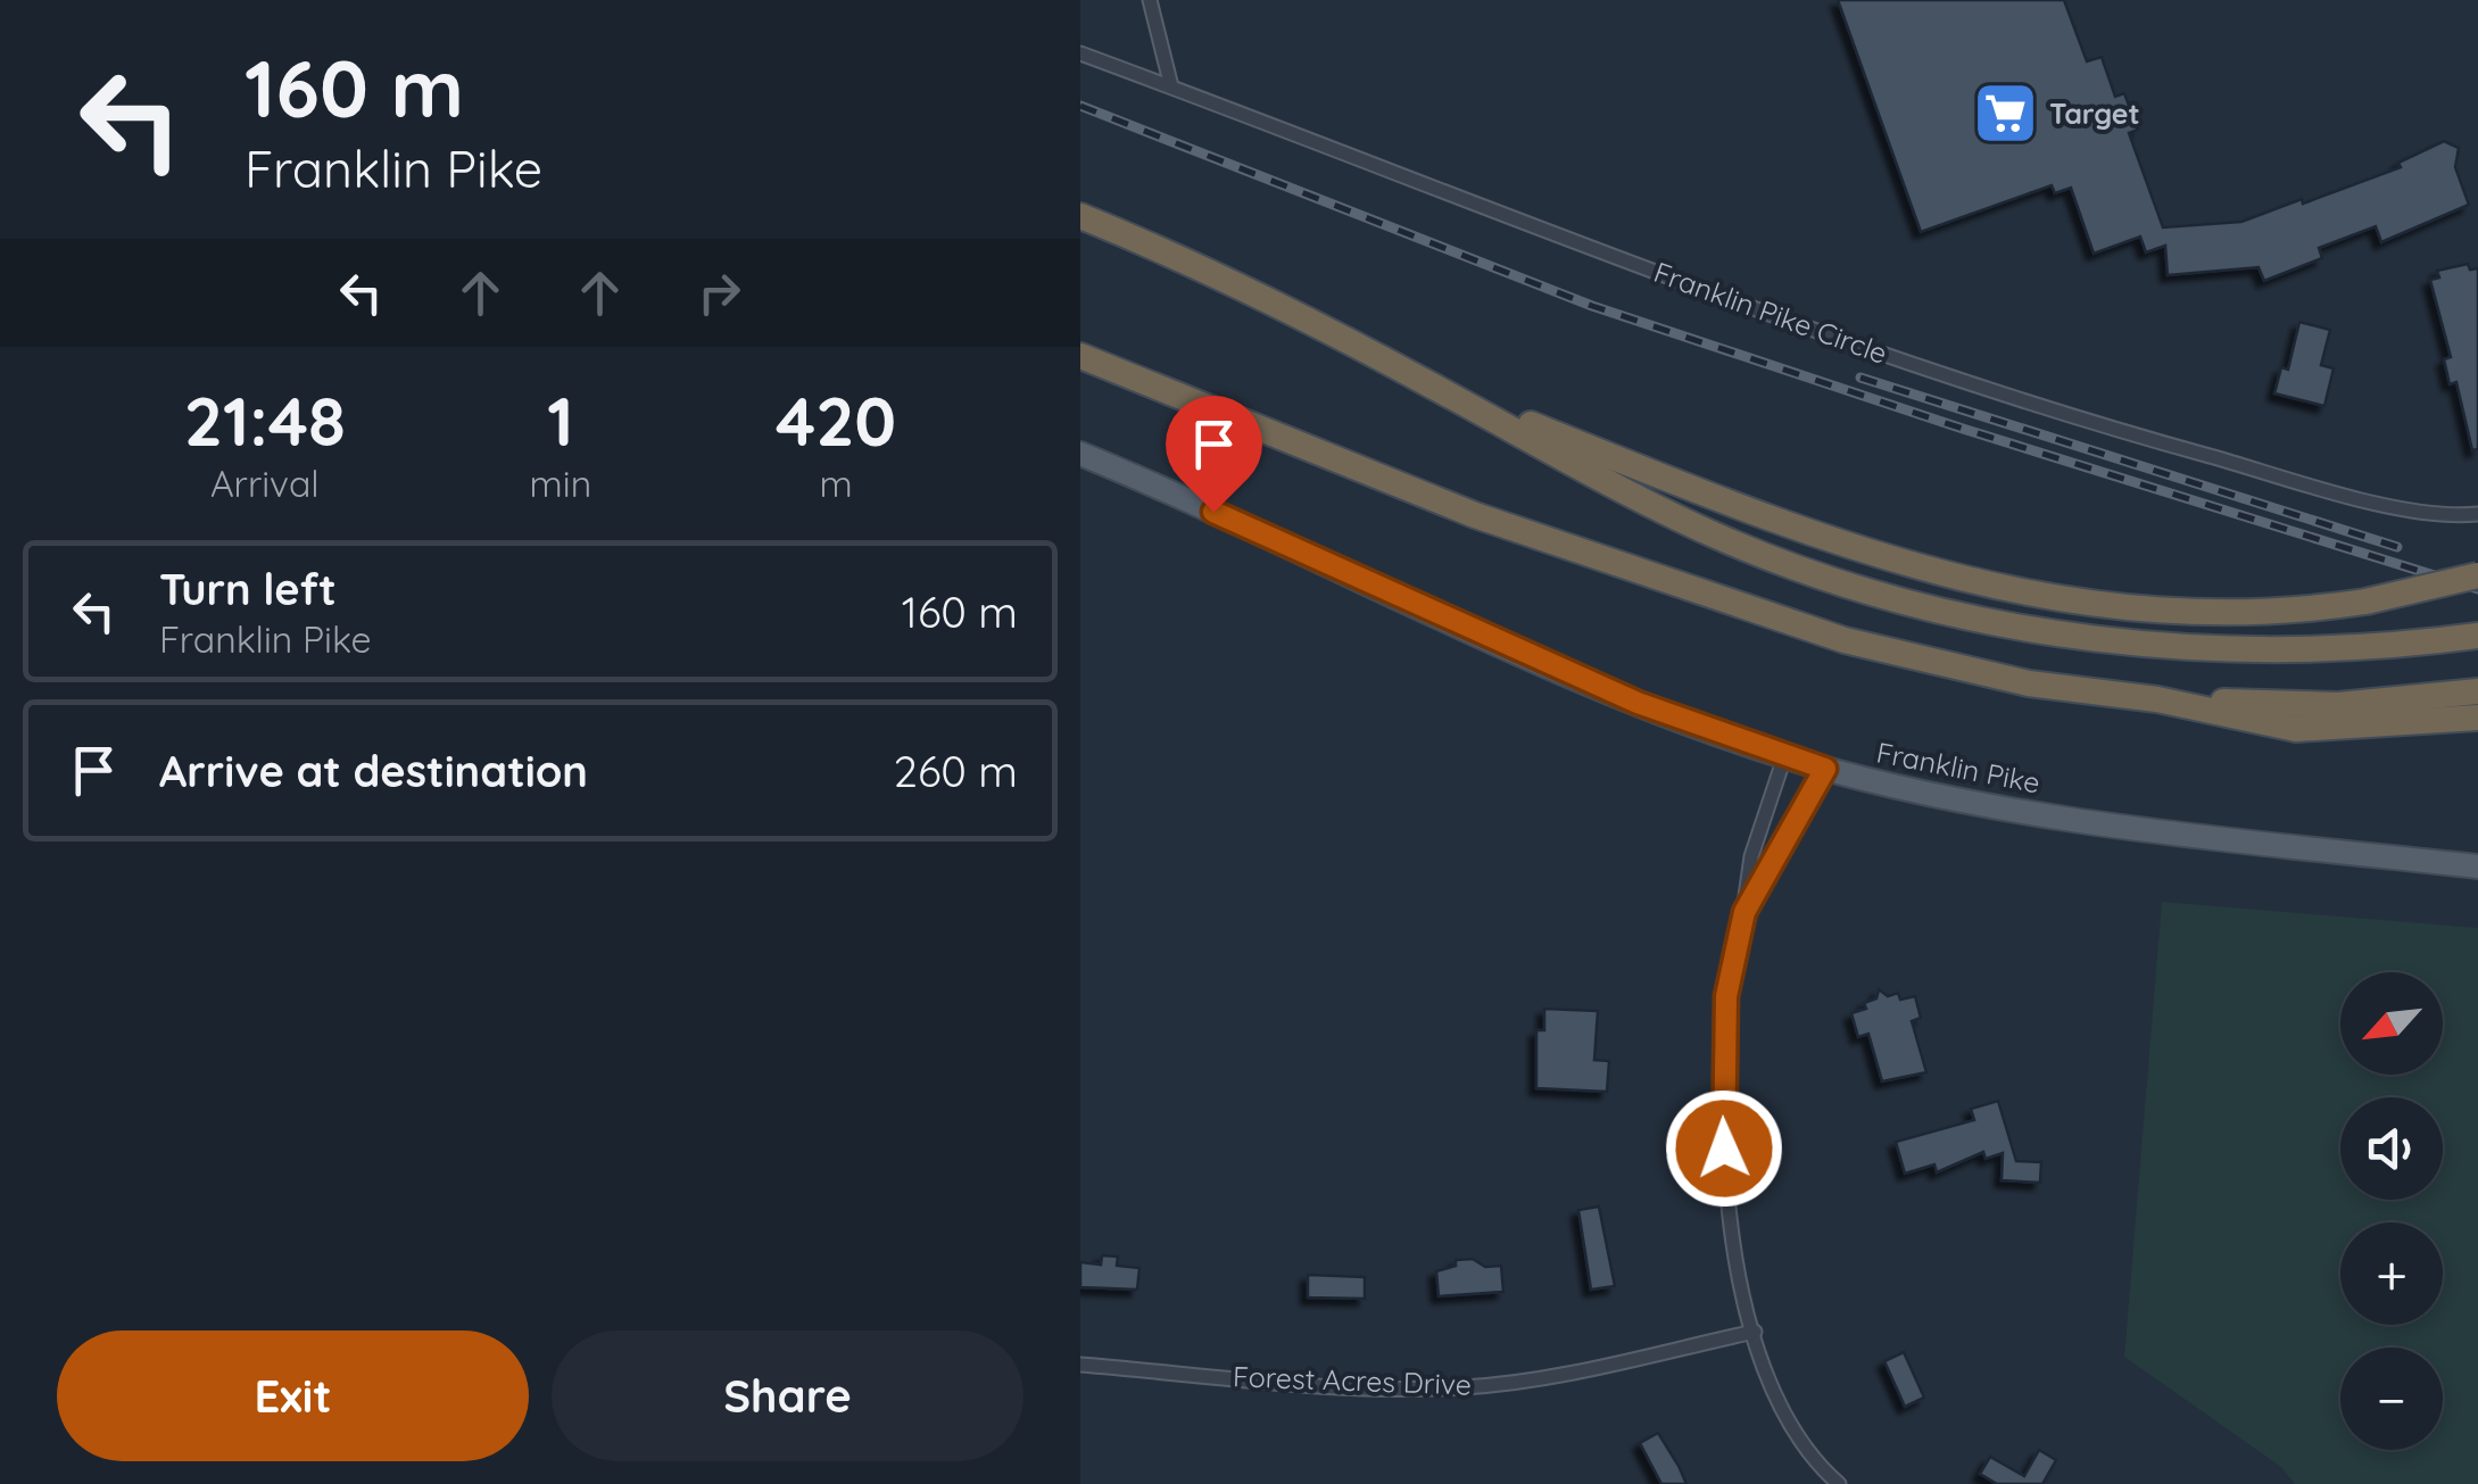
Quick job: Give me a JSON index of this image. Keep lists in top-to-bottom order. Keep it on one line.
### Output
{"streets":{"main road":["Franklin Pike"],"street":["Franklin Pike Circle","Forest Acres Drive"]},"places":{"supermarket":["Target"]},"north":"bottom left","page":{"turn":["160 m","Franklin Pike"],"eta":["21:48","Arrival","1","min","420","m"],"list":[{"name":"Turn left","note":"Franklin Pike","value":"160 m"},{"name":"Arrive at destination","value":"260 m"}],"map_buttons":["+","−"],"buttons":["Exit","Share"]}}
